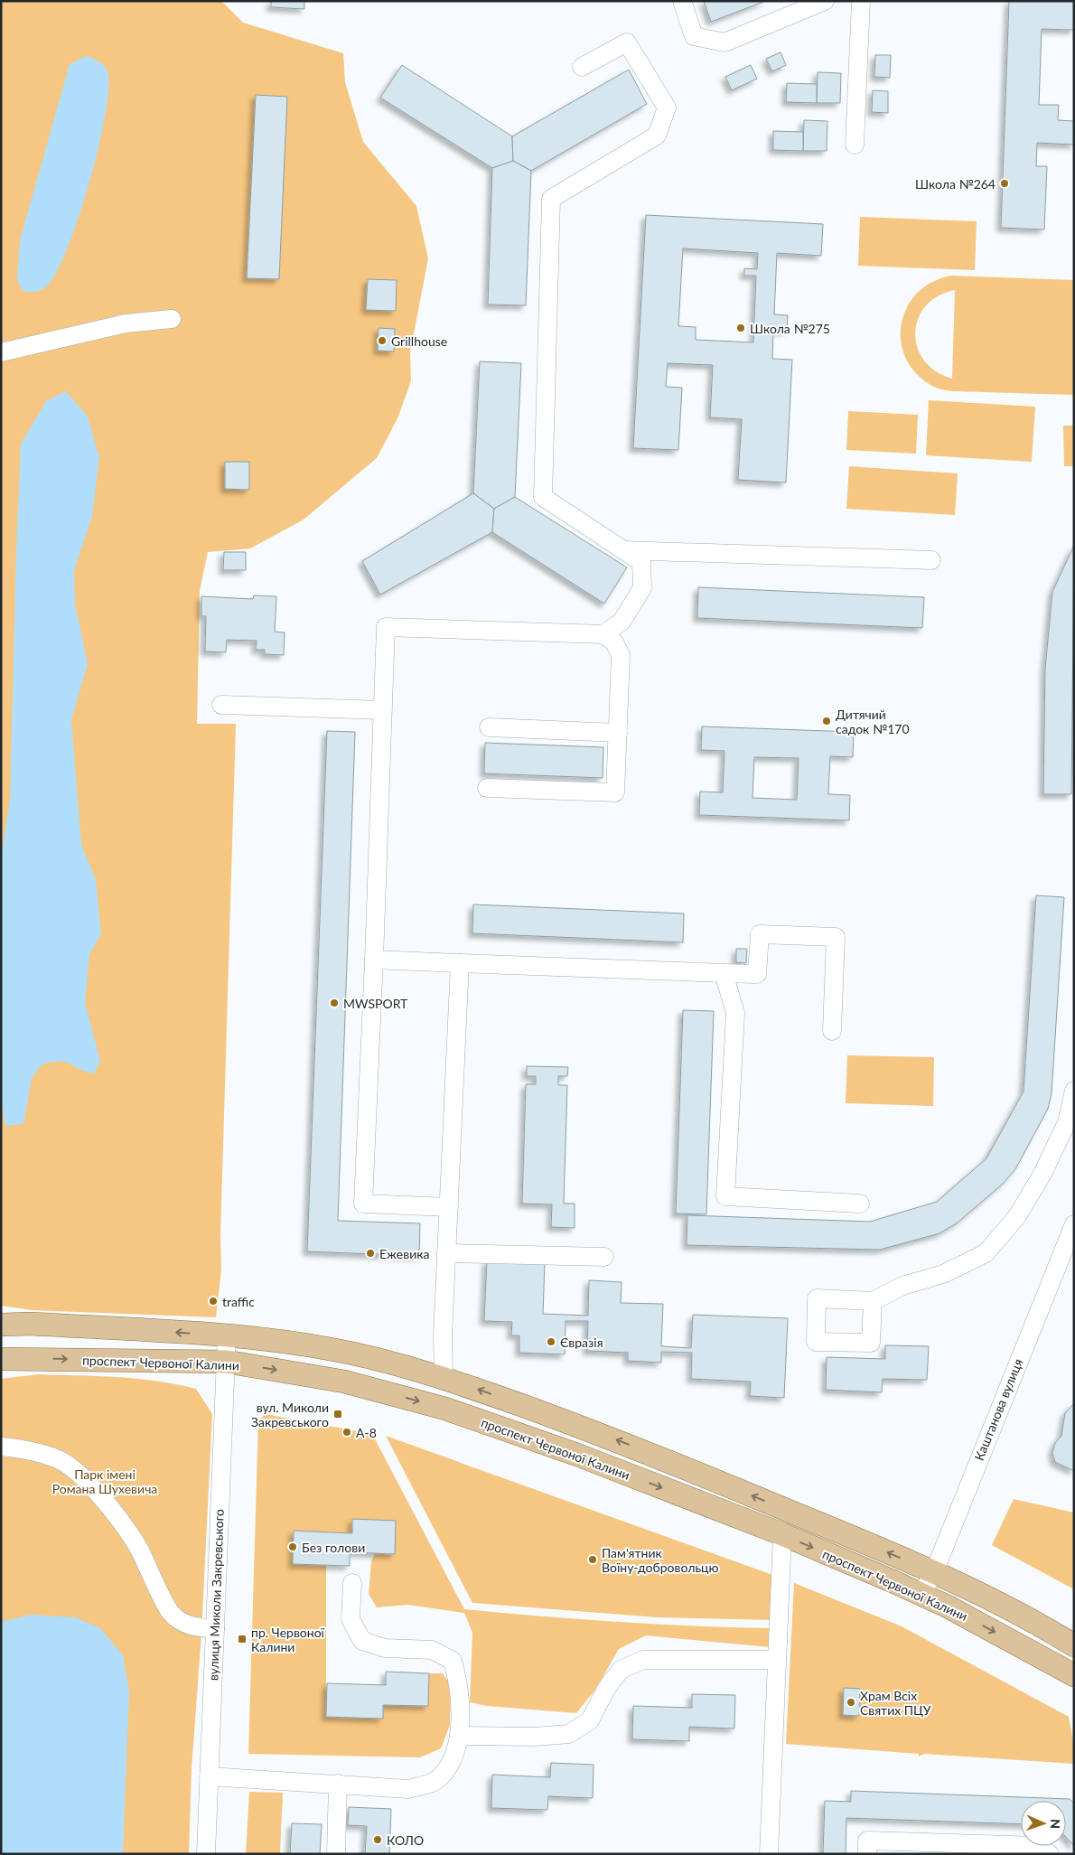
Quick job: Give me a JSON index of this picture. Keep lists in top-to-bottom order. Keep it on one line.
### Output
{"streets":{"main road":["проспект Червоної Калини"],"street":["Каштанова вулиця","вулиця Миколи Закревського"]},"crossings":[["проспект Червоної Калини","Каштанова вулиця"],["проспект Червоної Калини","вулиця Миколи Закревського"]],"parks":["Парк імені Романа Шухевича"],"places":{"other":["Школа №264","Школа №275","Grillhouse","Дитячий садок №170","MWSPORT","Ежевика","traffic","Євразія","А-8","Без голови","Пам'ятник Воїну-добровольцю","Храм Всіх Святих ПЦУ","КОЛО"],"transit":["вул. Миколи Закревського","пр. Червоної Калини"]},"north":"right"}
